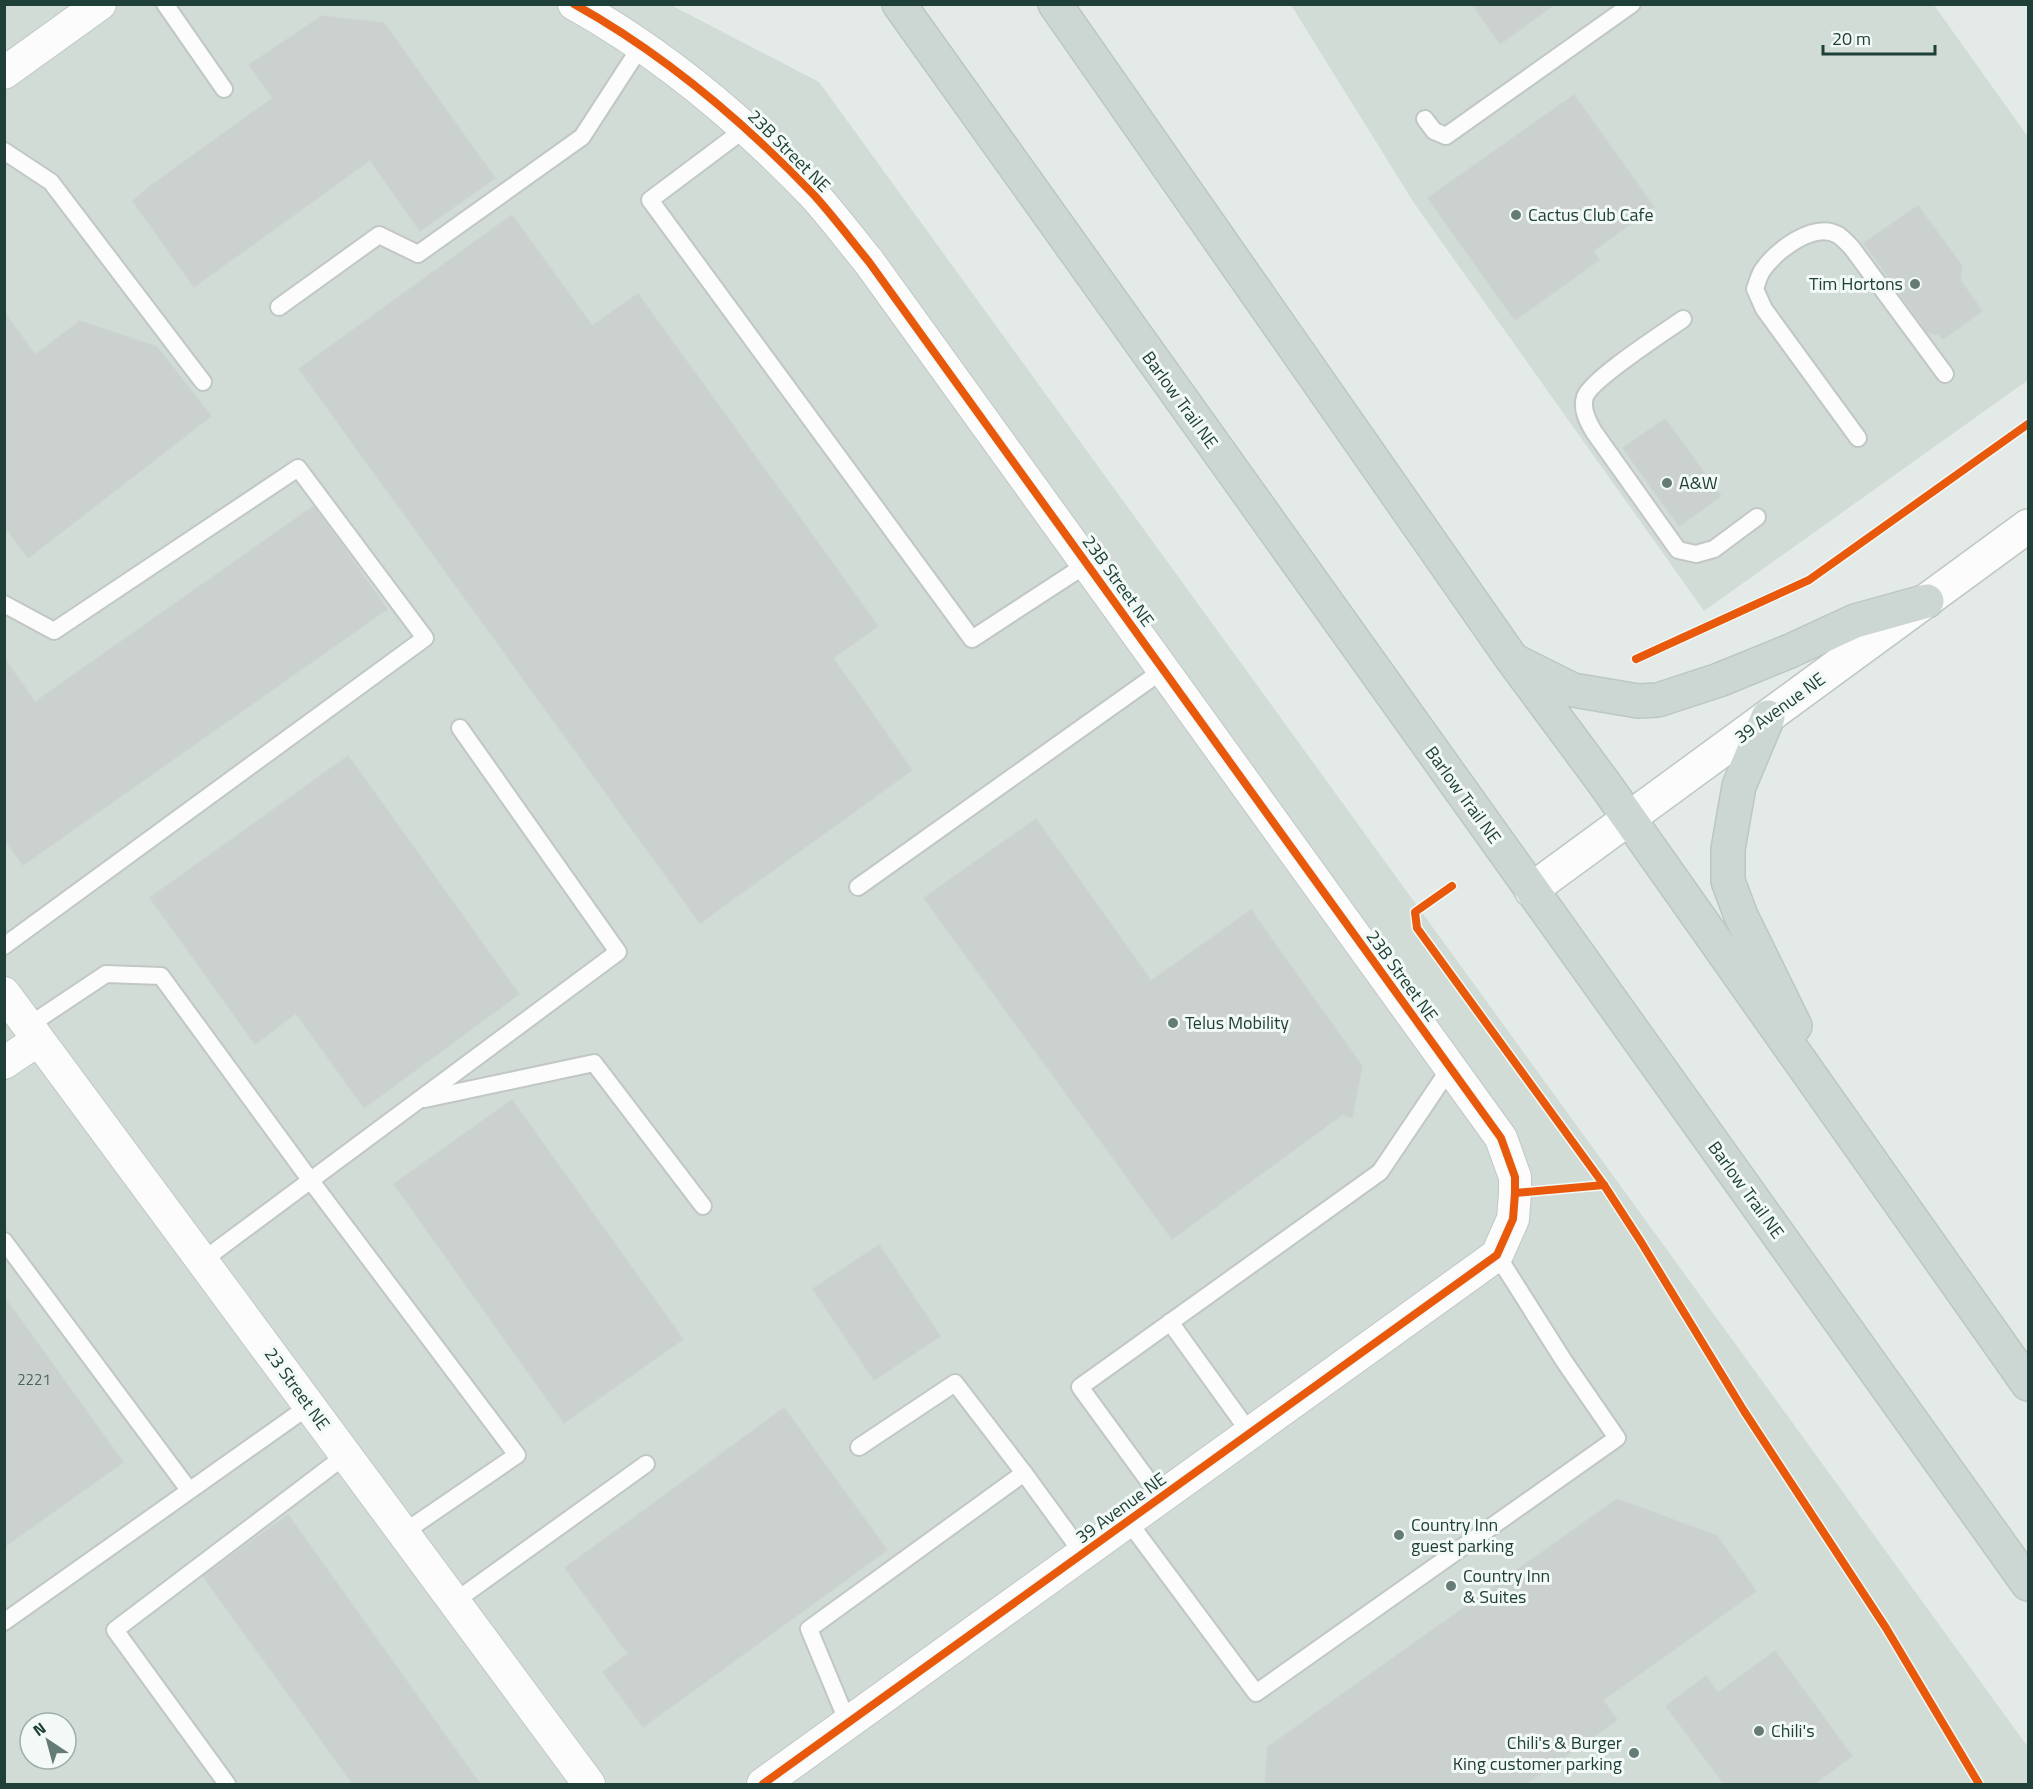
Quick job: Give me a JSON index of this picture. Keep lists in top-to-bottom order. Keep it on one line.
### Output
{"streets":{"main road":["Barlow Trail NE"],"street":["23B Street NE","39 Avenue NE","23 Street NE"]},"crossings":[["23B Street NE","39 Avenue NE"],["Barlow Trail NE","39 Avenue NE"]],"places":["Cactus Club Cafe","Tim Hortons","A&W","Telus Mobility","Country Inn guest parking","Country Inn & Suites","Chili's","Chili's & Burger King customer parking"],"house_numbers":["2221"],"scale_bar":"20 m","north":"top left"}
